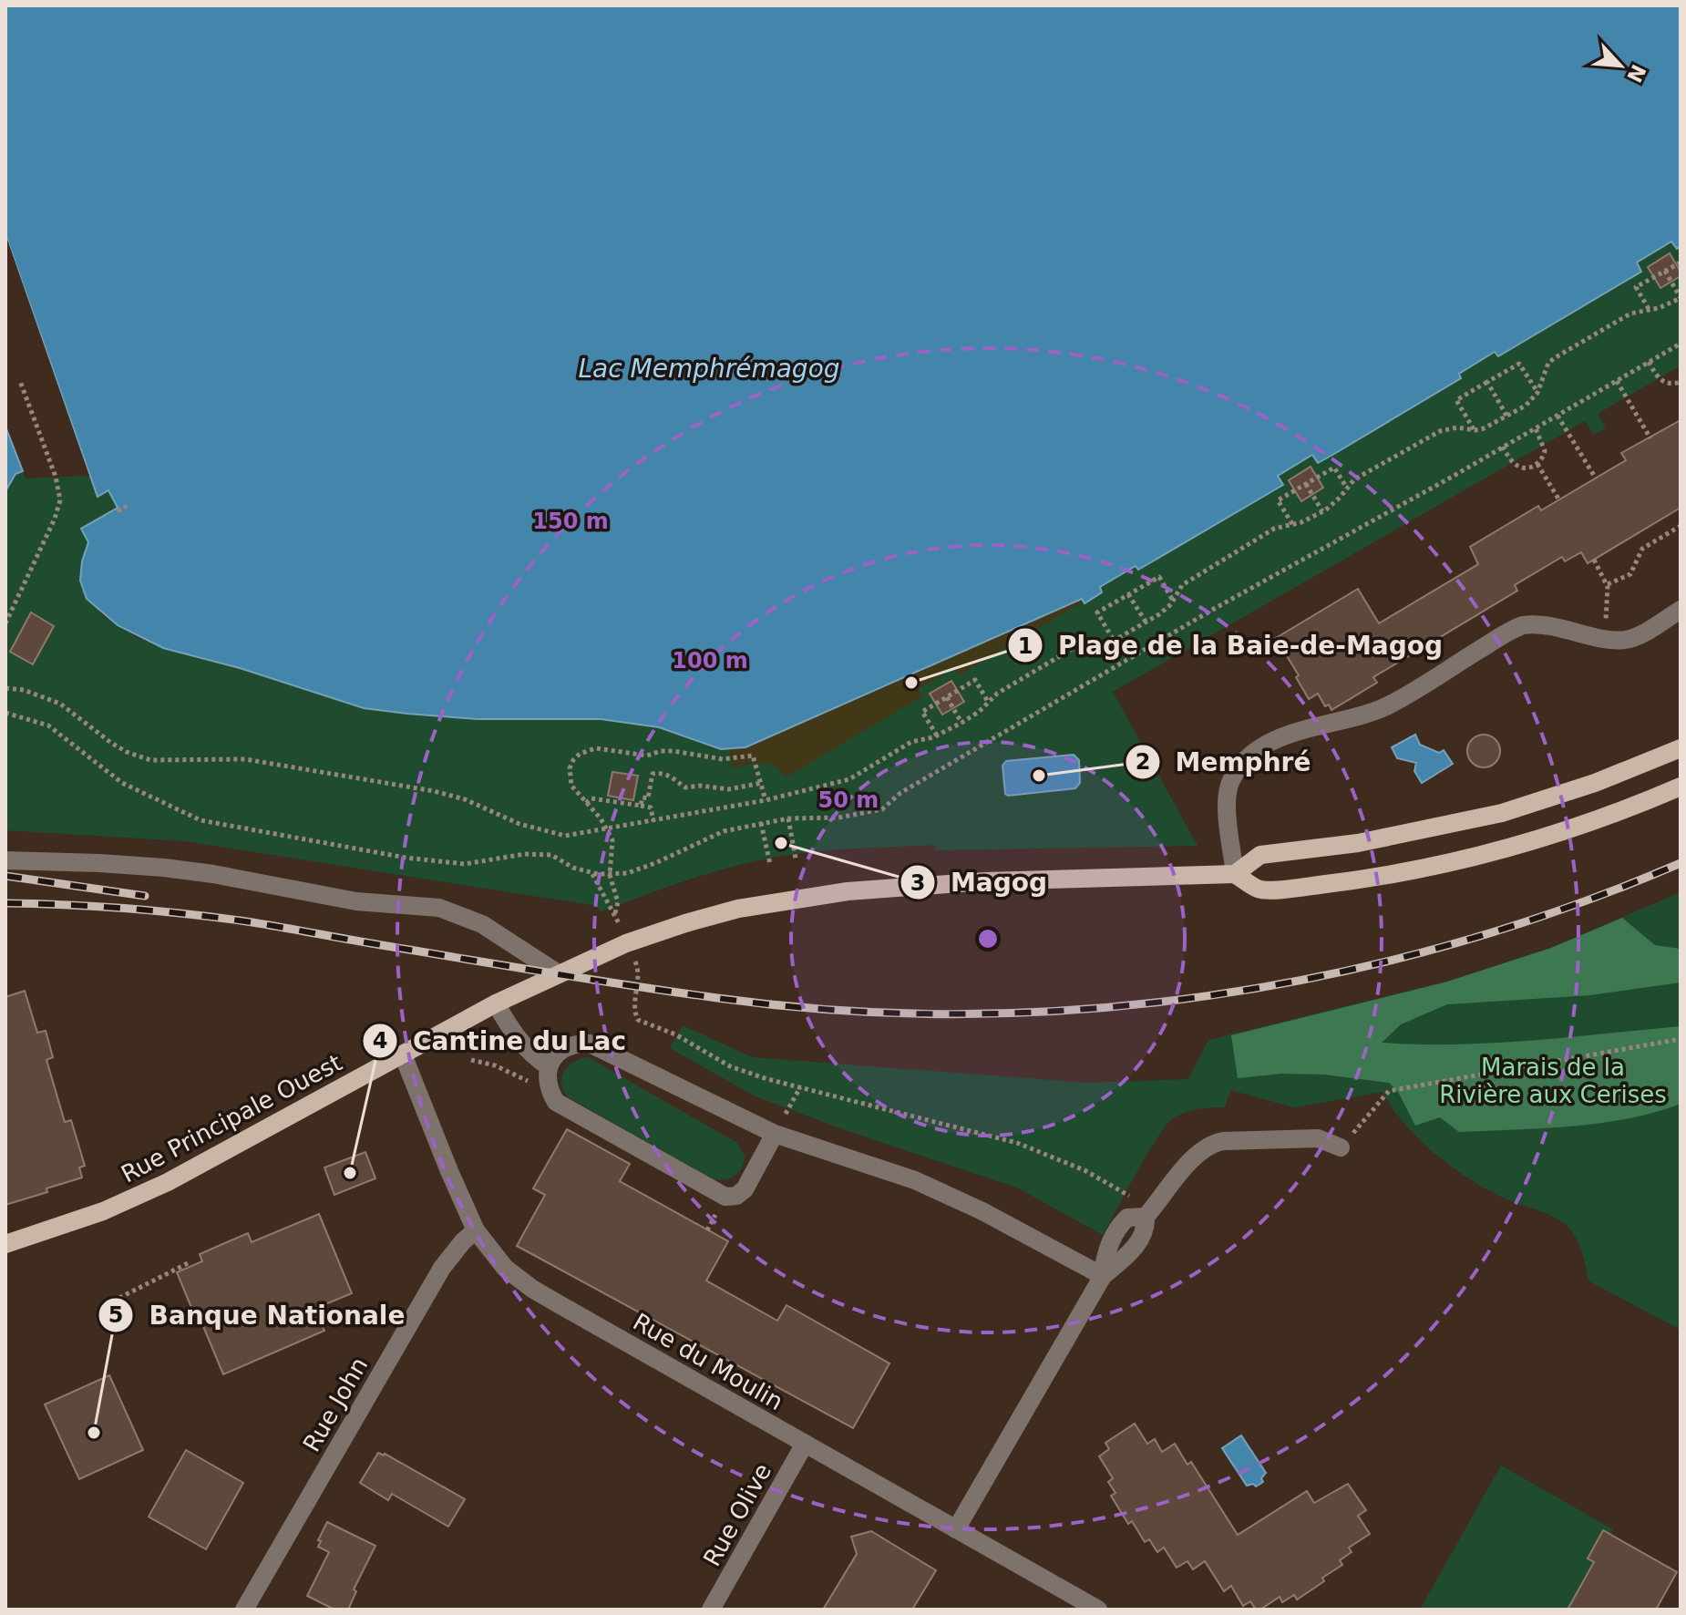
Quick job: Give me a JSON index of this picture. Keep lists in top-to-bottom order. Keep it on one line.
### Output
{"streets":{"main road":["Rue Principale Ouest"],"street":["Rue du Moulin","Rue John","Rue Olive"]},"crossings":[["Rue Principale Ouest","Rue du Moulin"],["Rue du Moulin","Rue John"],["Rue du Moulin","Rue Olive"]],"water":["Lac Memphrémagog"],"parks":["Marais de la Rivière aux Cerises"],"places":["Plage de la Baie-de-Magog","Memphré","Magog","Cantine du Lac","Banque Nationale"],"north":"bottom right","rings":["150 m","100 m","50 m"]}
